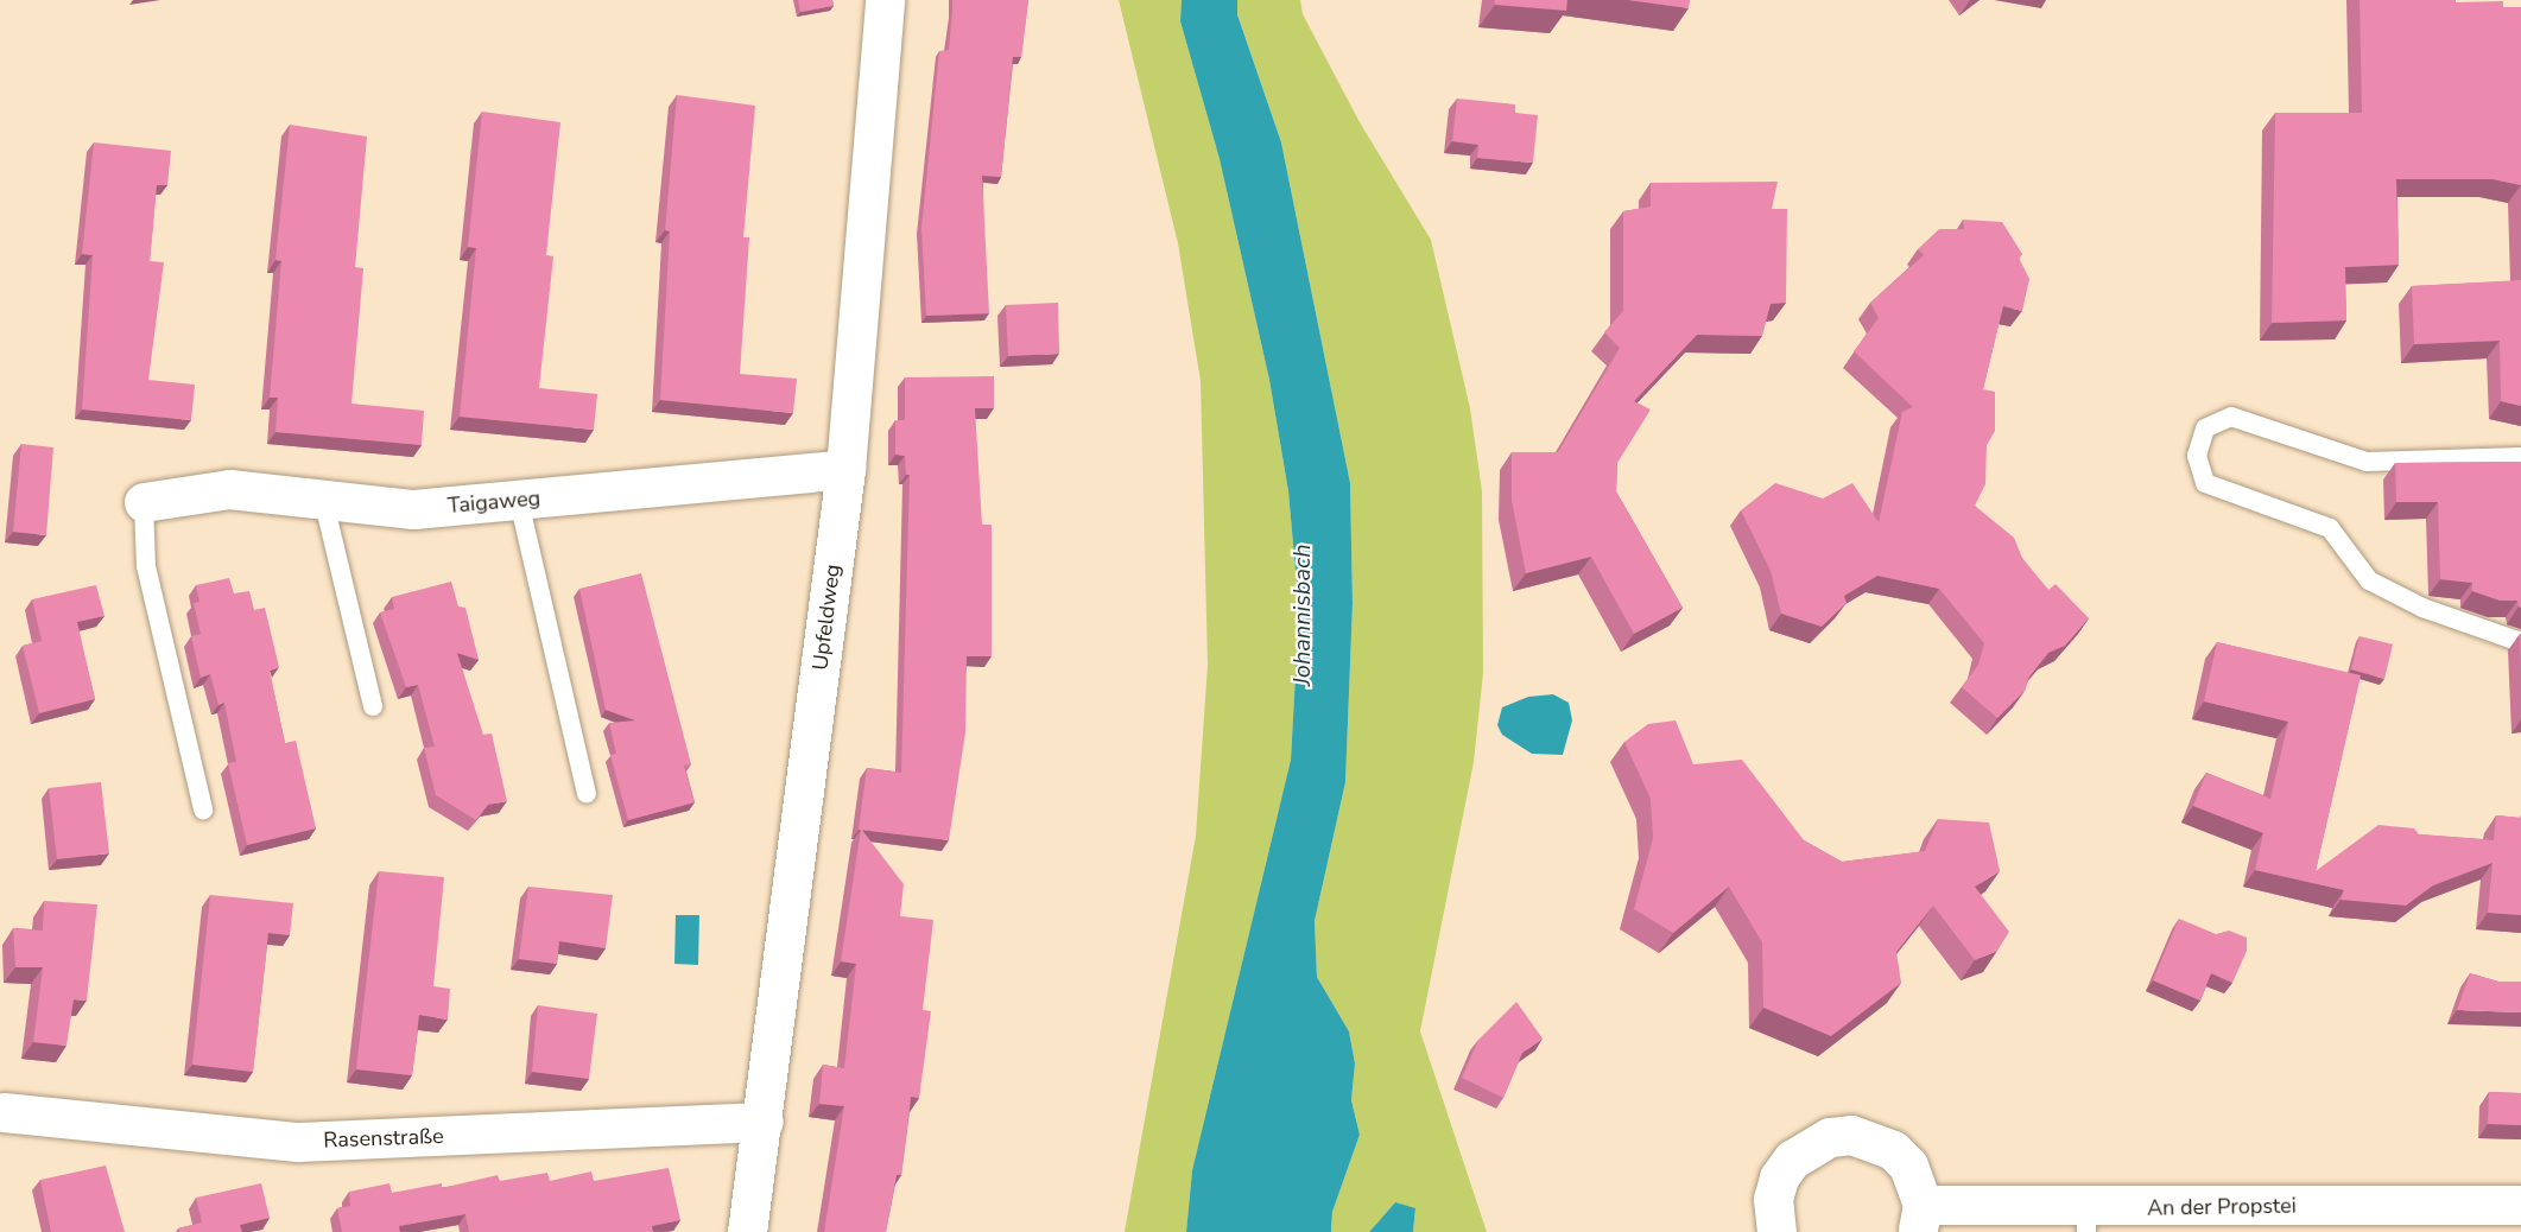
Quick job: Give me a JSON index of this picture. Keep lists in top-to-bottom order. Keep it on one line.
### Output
{"streets":{"street":["Taigaweg","Upfeldweg","Rasenstraße","An der Propstei"]},"crossings":[["Taigaweg","Upfeldweg"],["Upfeldweg","Rasenstraße"]],"water":["Johannisbach"]}
